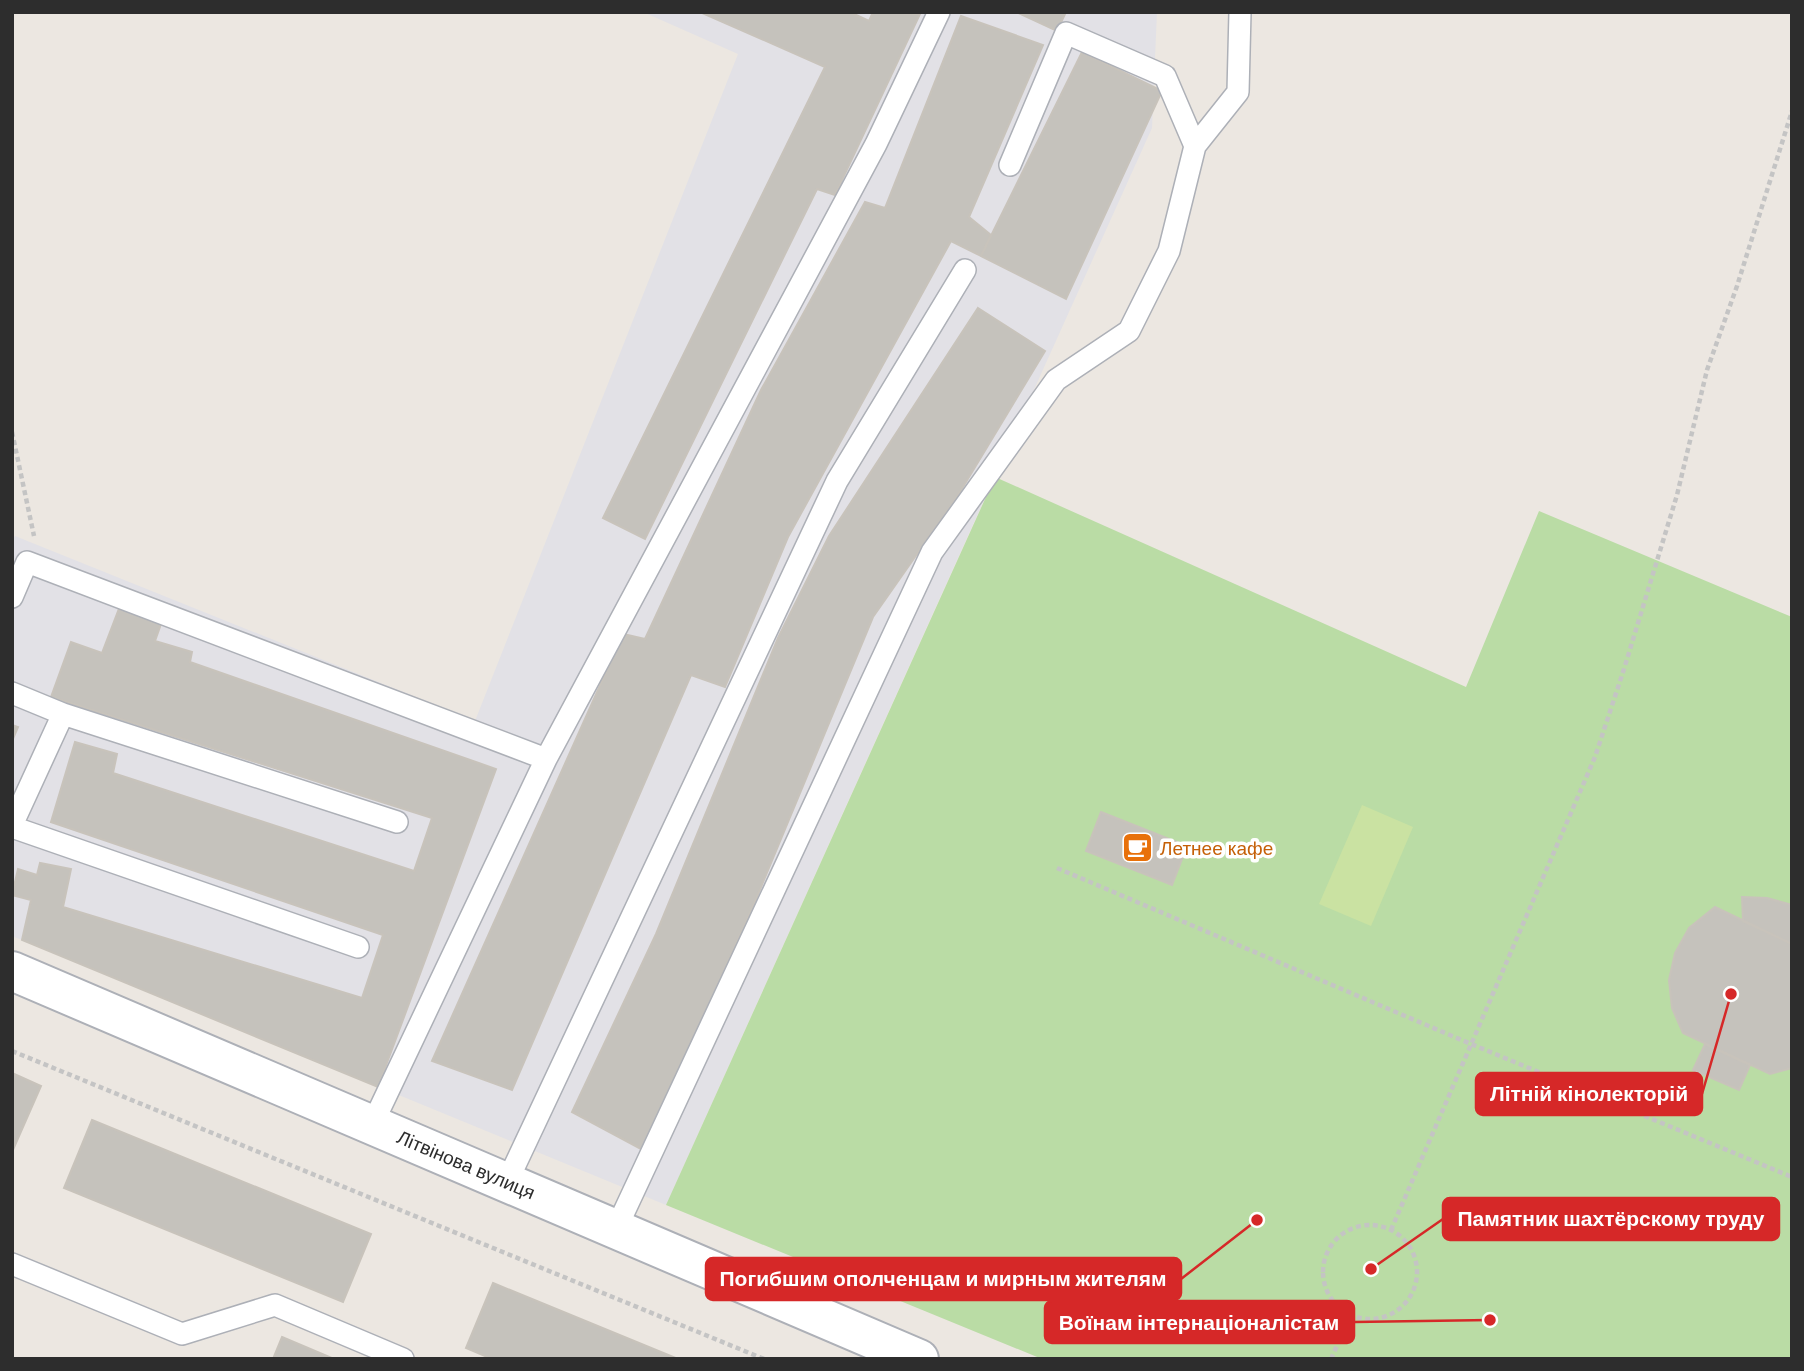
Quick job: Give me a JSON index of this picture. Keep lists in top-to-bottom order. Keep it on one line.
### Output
{"streets":{"street":["Літвінова вулиця"]},"places":{"cafe":["Летнее кафе"],"other":["Літній кінолекторій","Погибшим ополченцам и мирным жителям","Памятник шахтёрскому труду","Воїнам інтернаціоналістам"]}}
